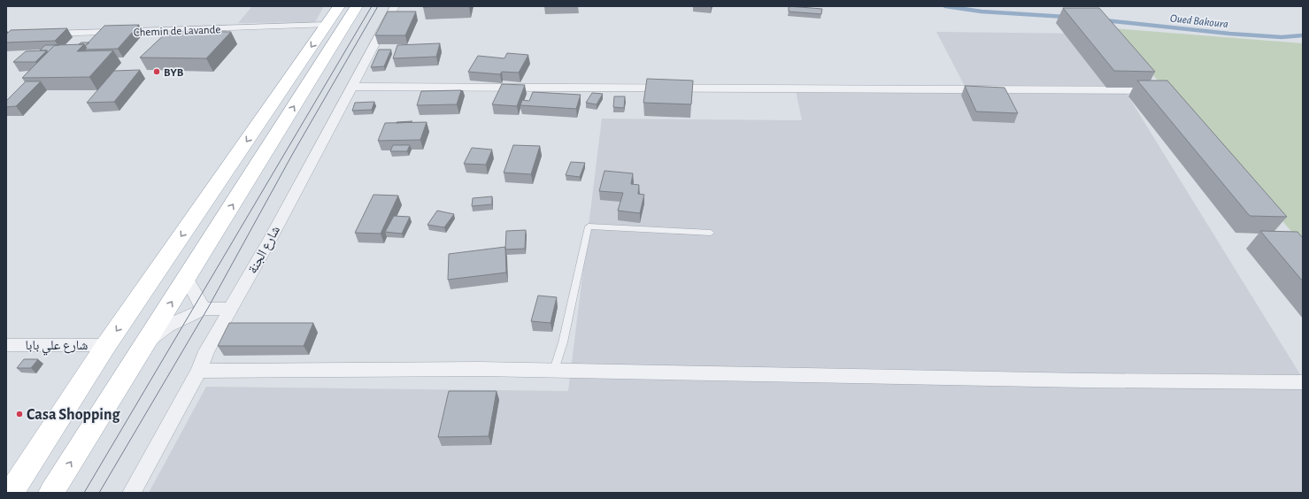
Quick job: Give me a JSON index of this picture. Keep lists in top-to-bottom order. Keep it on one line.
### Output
{"streets":{"street":["Chemin de Lavande","شارع الجنة","شارع علي بابا"]},"water":["Oued Bakoura"],"places":["BYB","Casa Shopping"]}
